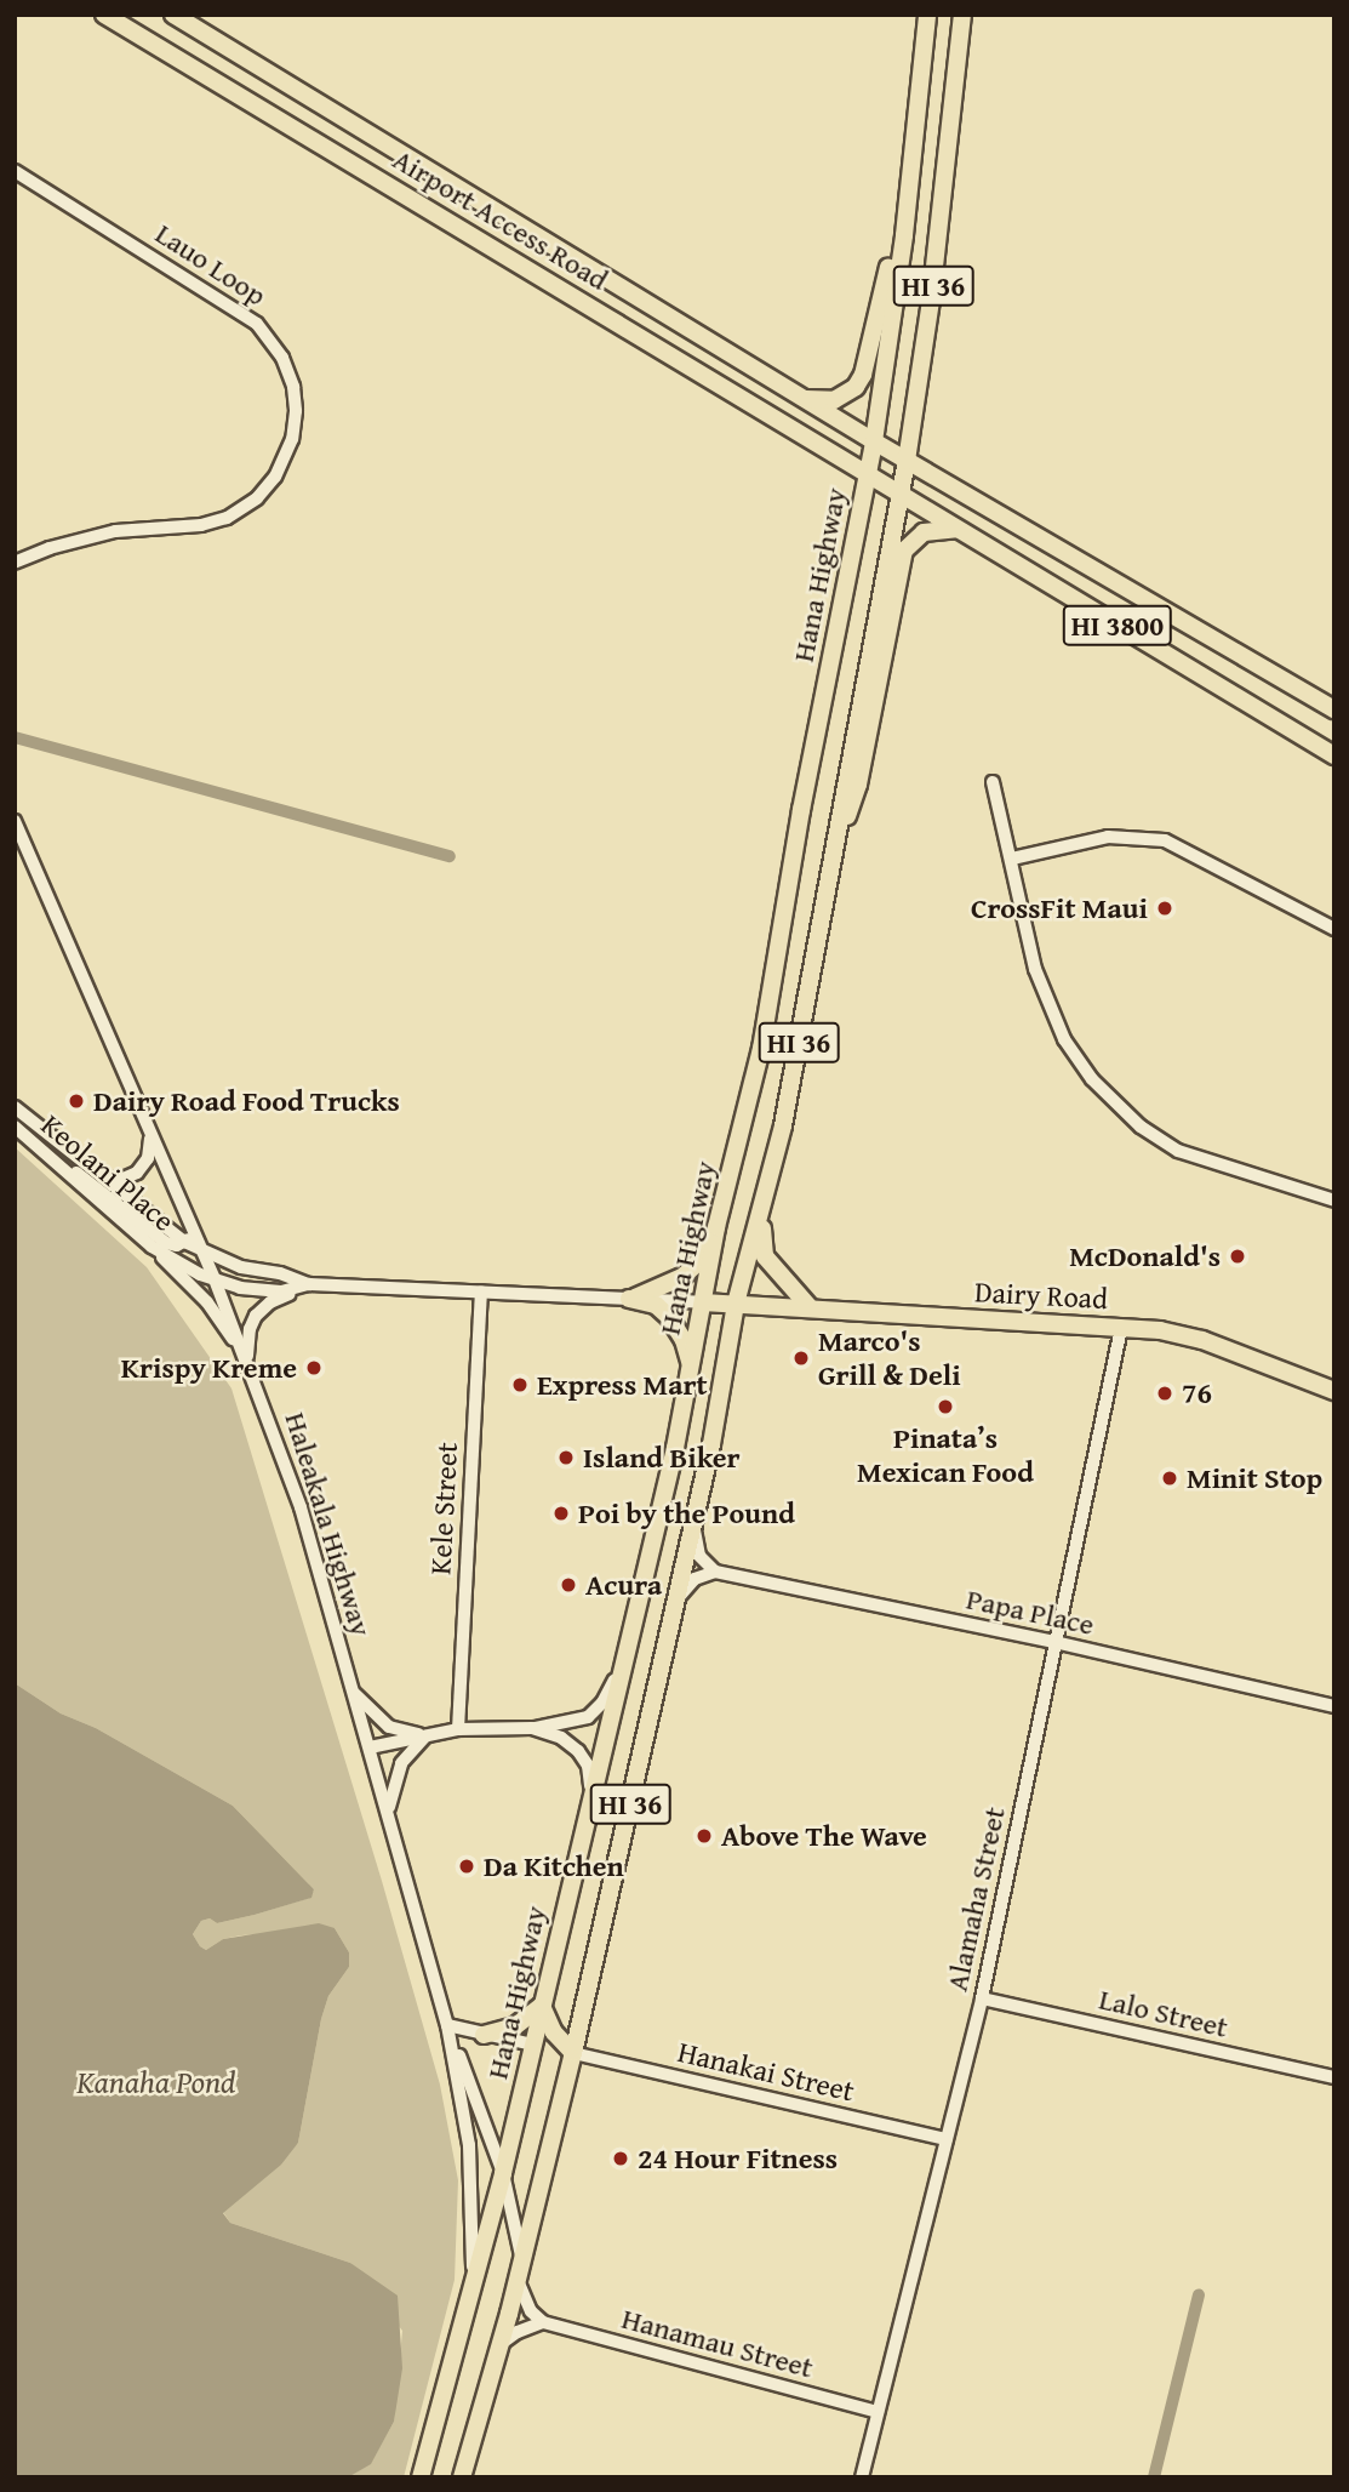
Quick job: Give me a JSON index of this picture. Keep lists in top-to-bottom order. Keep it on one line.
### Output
{"streets":{"main road":["Airport Access Road","HI 36","Hana Highway","HI 3800","Dairy Road"],"street":["Lauo Loop","Keolani Place","Kele Street","Haleakala Highway","Papa Place","Alamaha Street","Lalo Street","Hanakai Street","Hanamau Street"]},"crossings":[["Airport Access Road","Hana Highway"],["Airport Access Road","HI 3800"],["Hana Highway","HI 3800"],["Hana Highway","Dairy Road"],["Hana Highway","Haleakala Highway"],["Hana Highway","Hanakai Street"],["Keolani Place","Haleakala Highway"],["Dairy Road","Alamaha Street"],["Papa Place","Alamaha Street"],["Alamaha Street","Lalo Street"],["Alamaha Street","Hanakai Street"],["Alamaha Street","Hanamau Street"]],"water":["Kanaha Pond"],"places":["CrossFit Maui","Dairy Road Food Trucks","McDonald's","Marco's Grill & Deli","Krispy Kreme","Express Mart","76","Pinata’s Mexican Food","Island Biker","Minit Stop","Poi by the Pound","Acura","Above The Wave","Da Kitchen","24 Hour Fitness"]}
